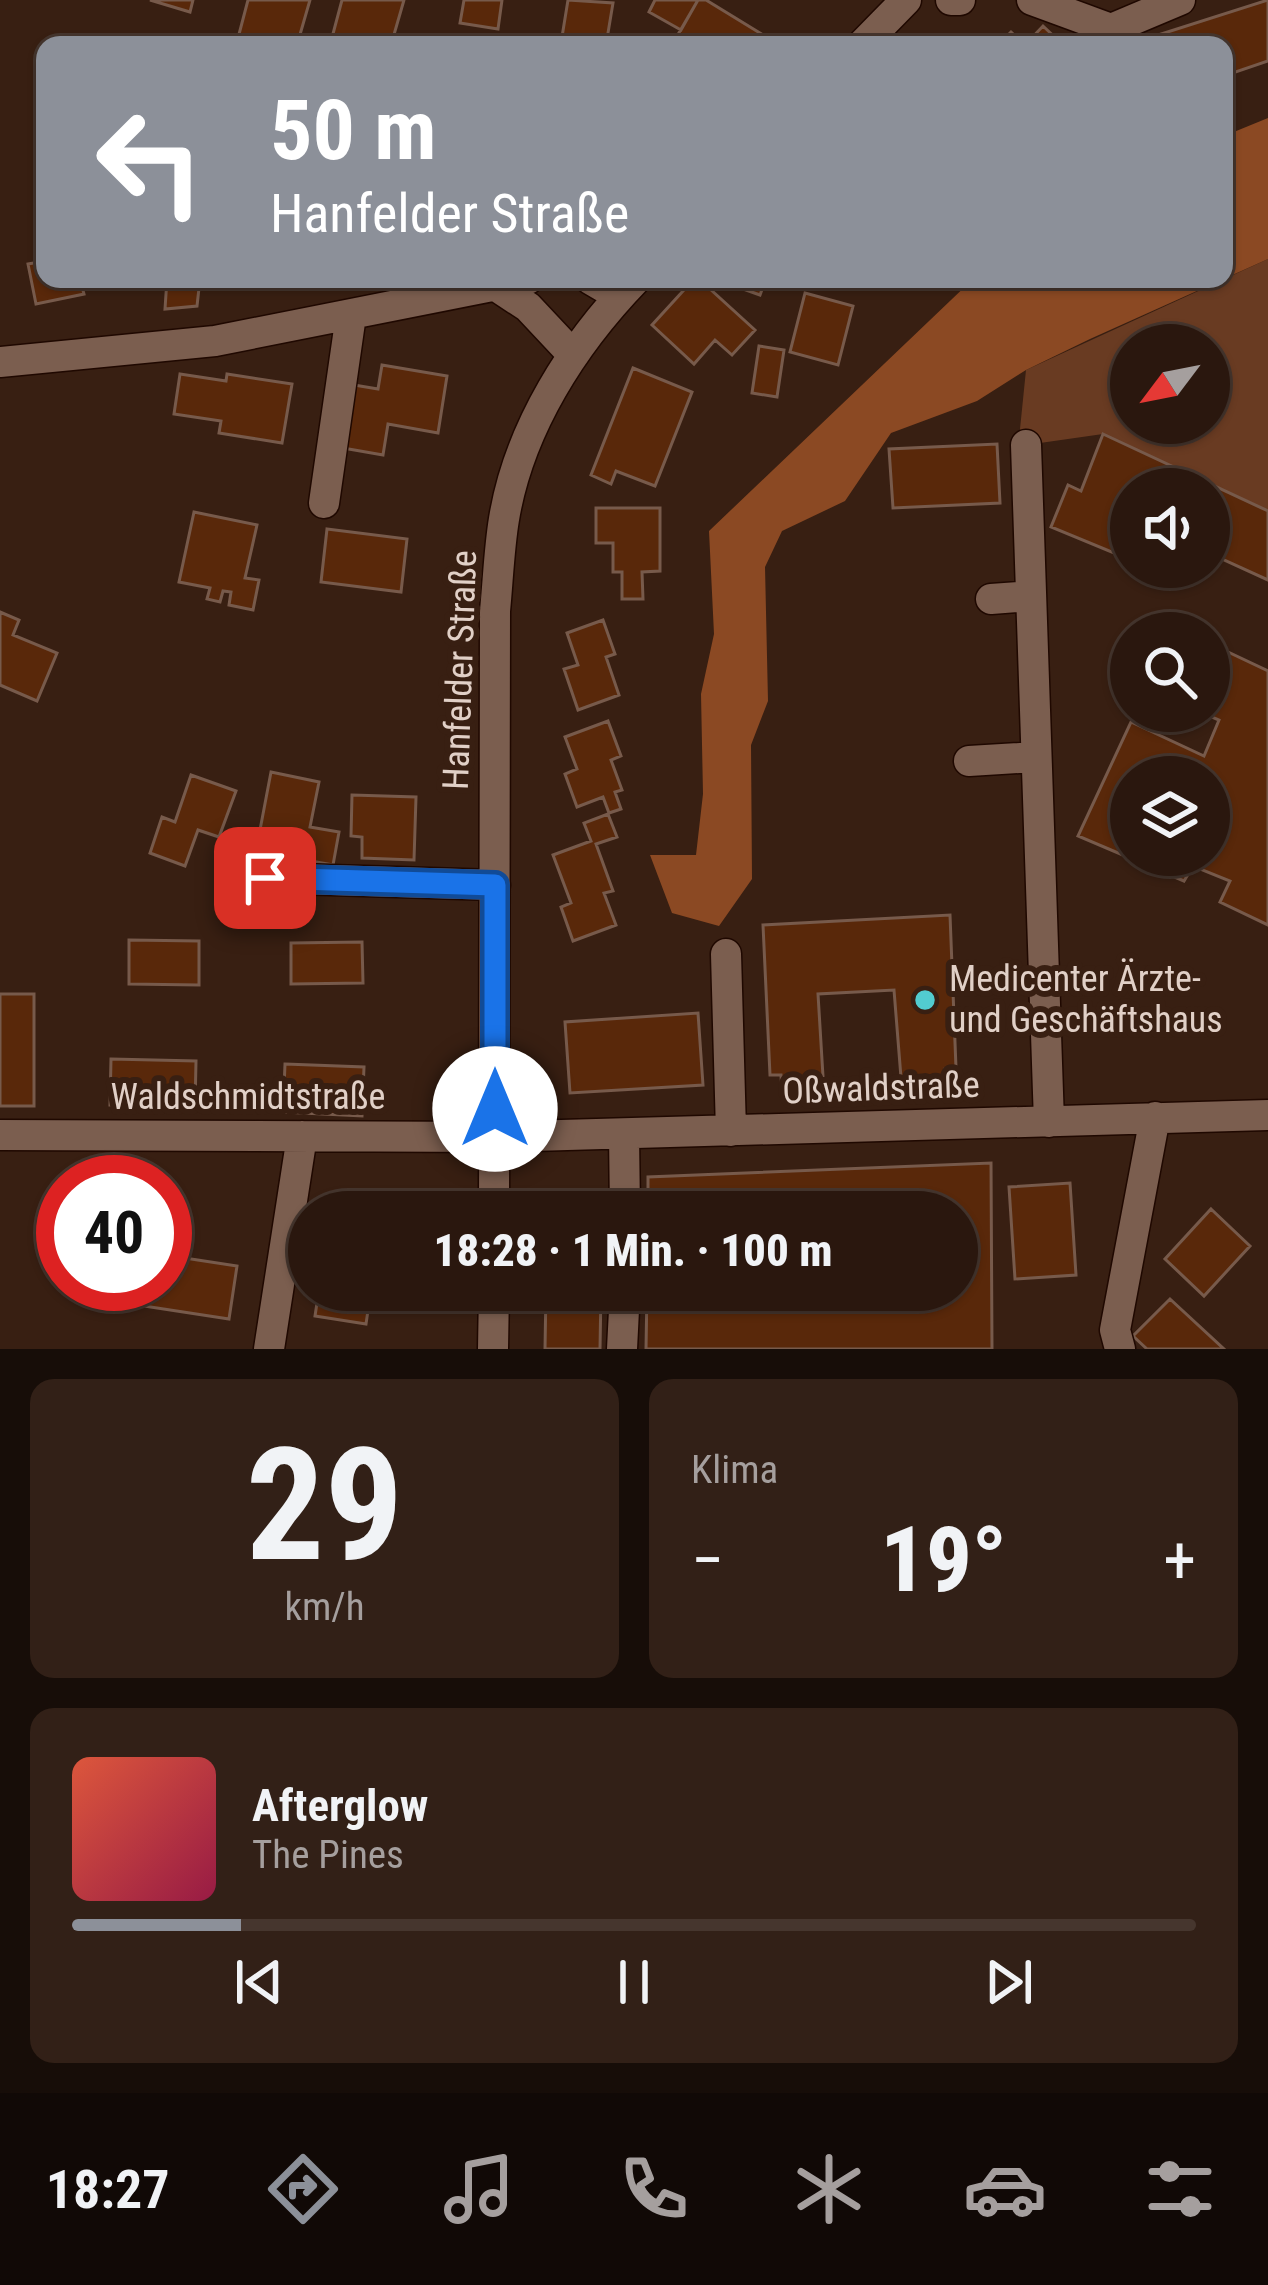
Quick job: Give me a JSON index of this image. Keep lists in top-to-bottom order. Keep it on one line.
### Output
{"streets":{"street":["Hanfelder Straße","Oßwaldstraße","Waldschmidtstraße"]},"crossings":[["Hanfelder Straße","Oßwaldstraße"],["Hanfelder Straße","Waldschmidtstraße"],["Oßwaldstraße","Waldschmidtstraße"]],"places":["Medicenter Ärzte- und Geschäftshaus"],"north":"bottom left","page":{"turn":["50 m","Hanfelder Straße"],"limit":"40","trip":"18:28 · 1 Min. · 100 m","tile":[["29","km/h"],"Klima"],"heat":["−","19°","+"],"song":["Afterglow","The Pines"],"tabs":"18:27"}}
